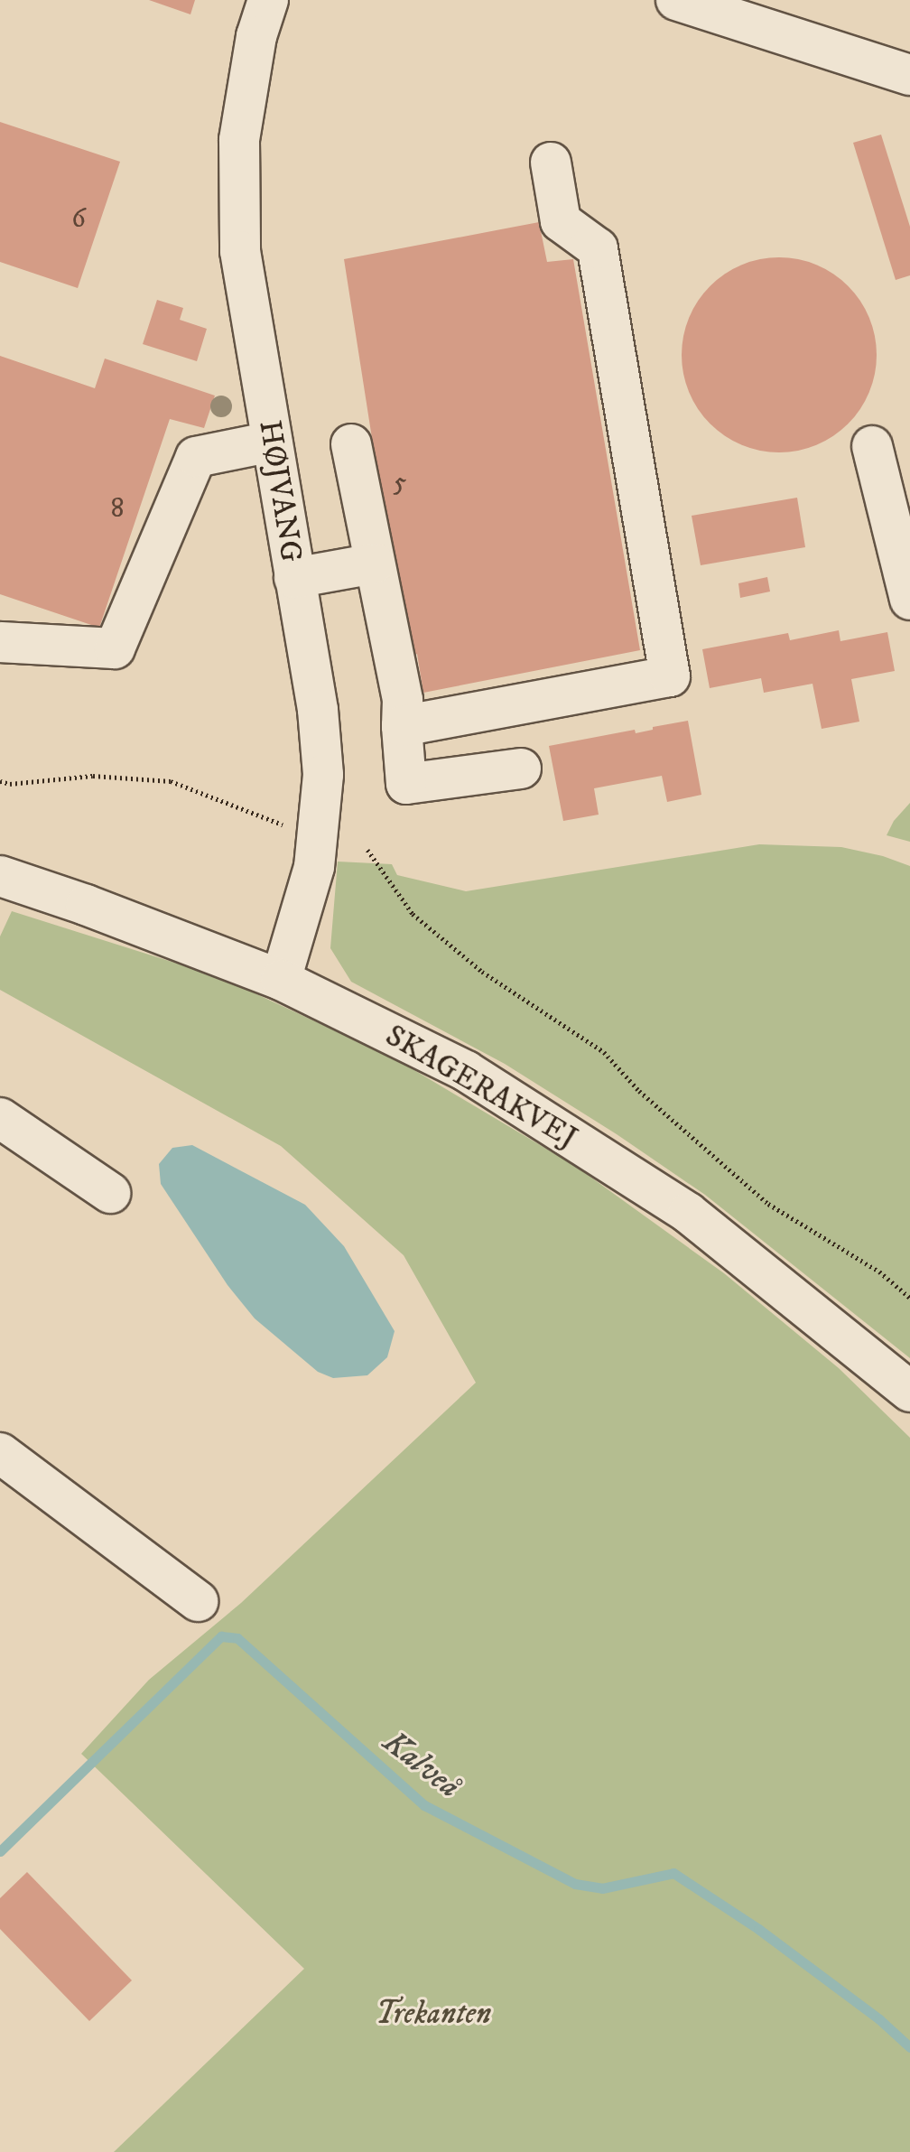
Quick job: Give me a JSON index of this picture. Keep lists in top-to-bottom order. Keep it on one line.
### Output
{"streets":{"street":["HØJVANG","SKAGERAKVEJ"]},"crossings":[["HØJVANG","SKAGERAKVEJ"]],"water":["Kalveå"],"parks":["Trekanten"],"house_numbers":["6","5","8"]}
